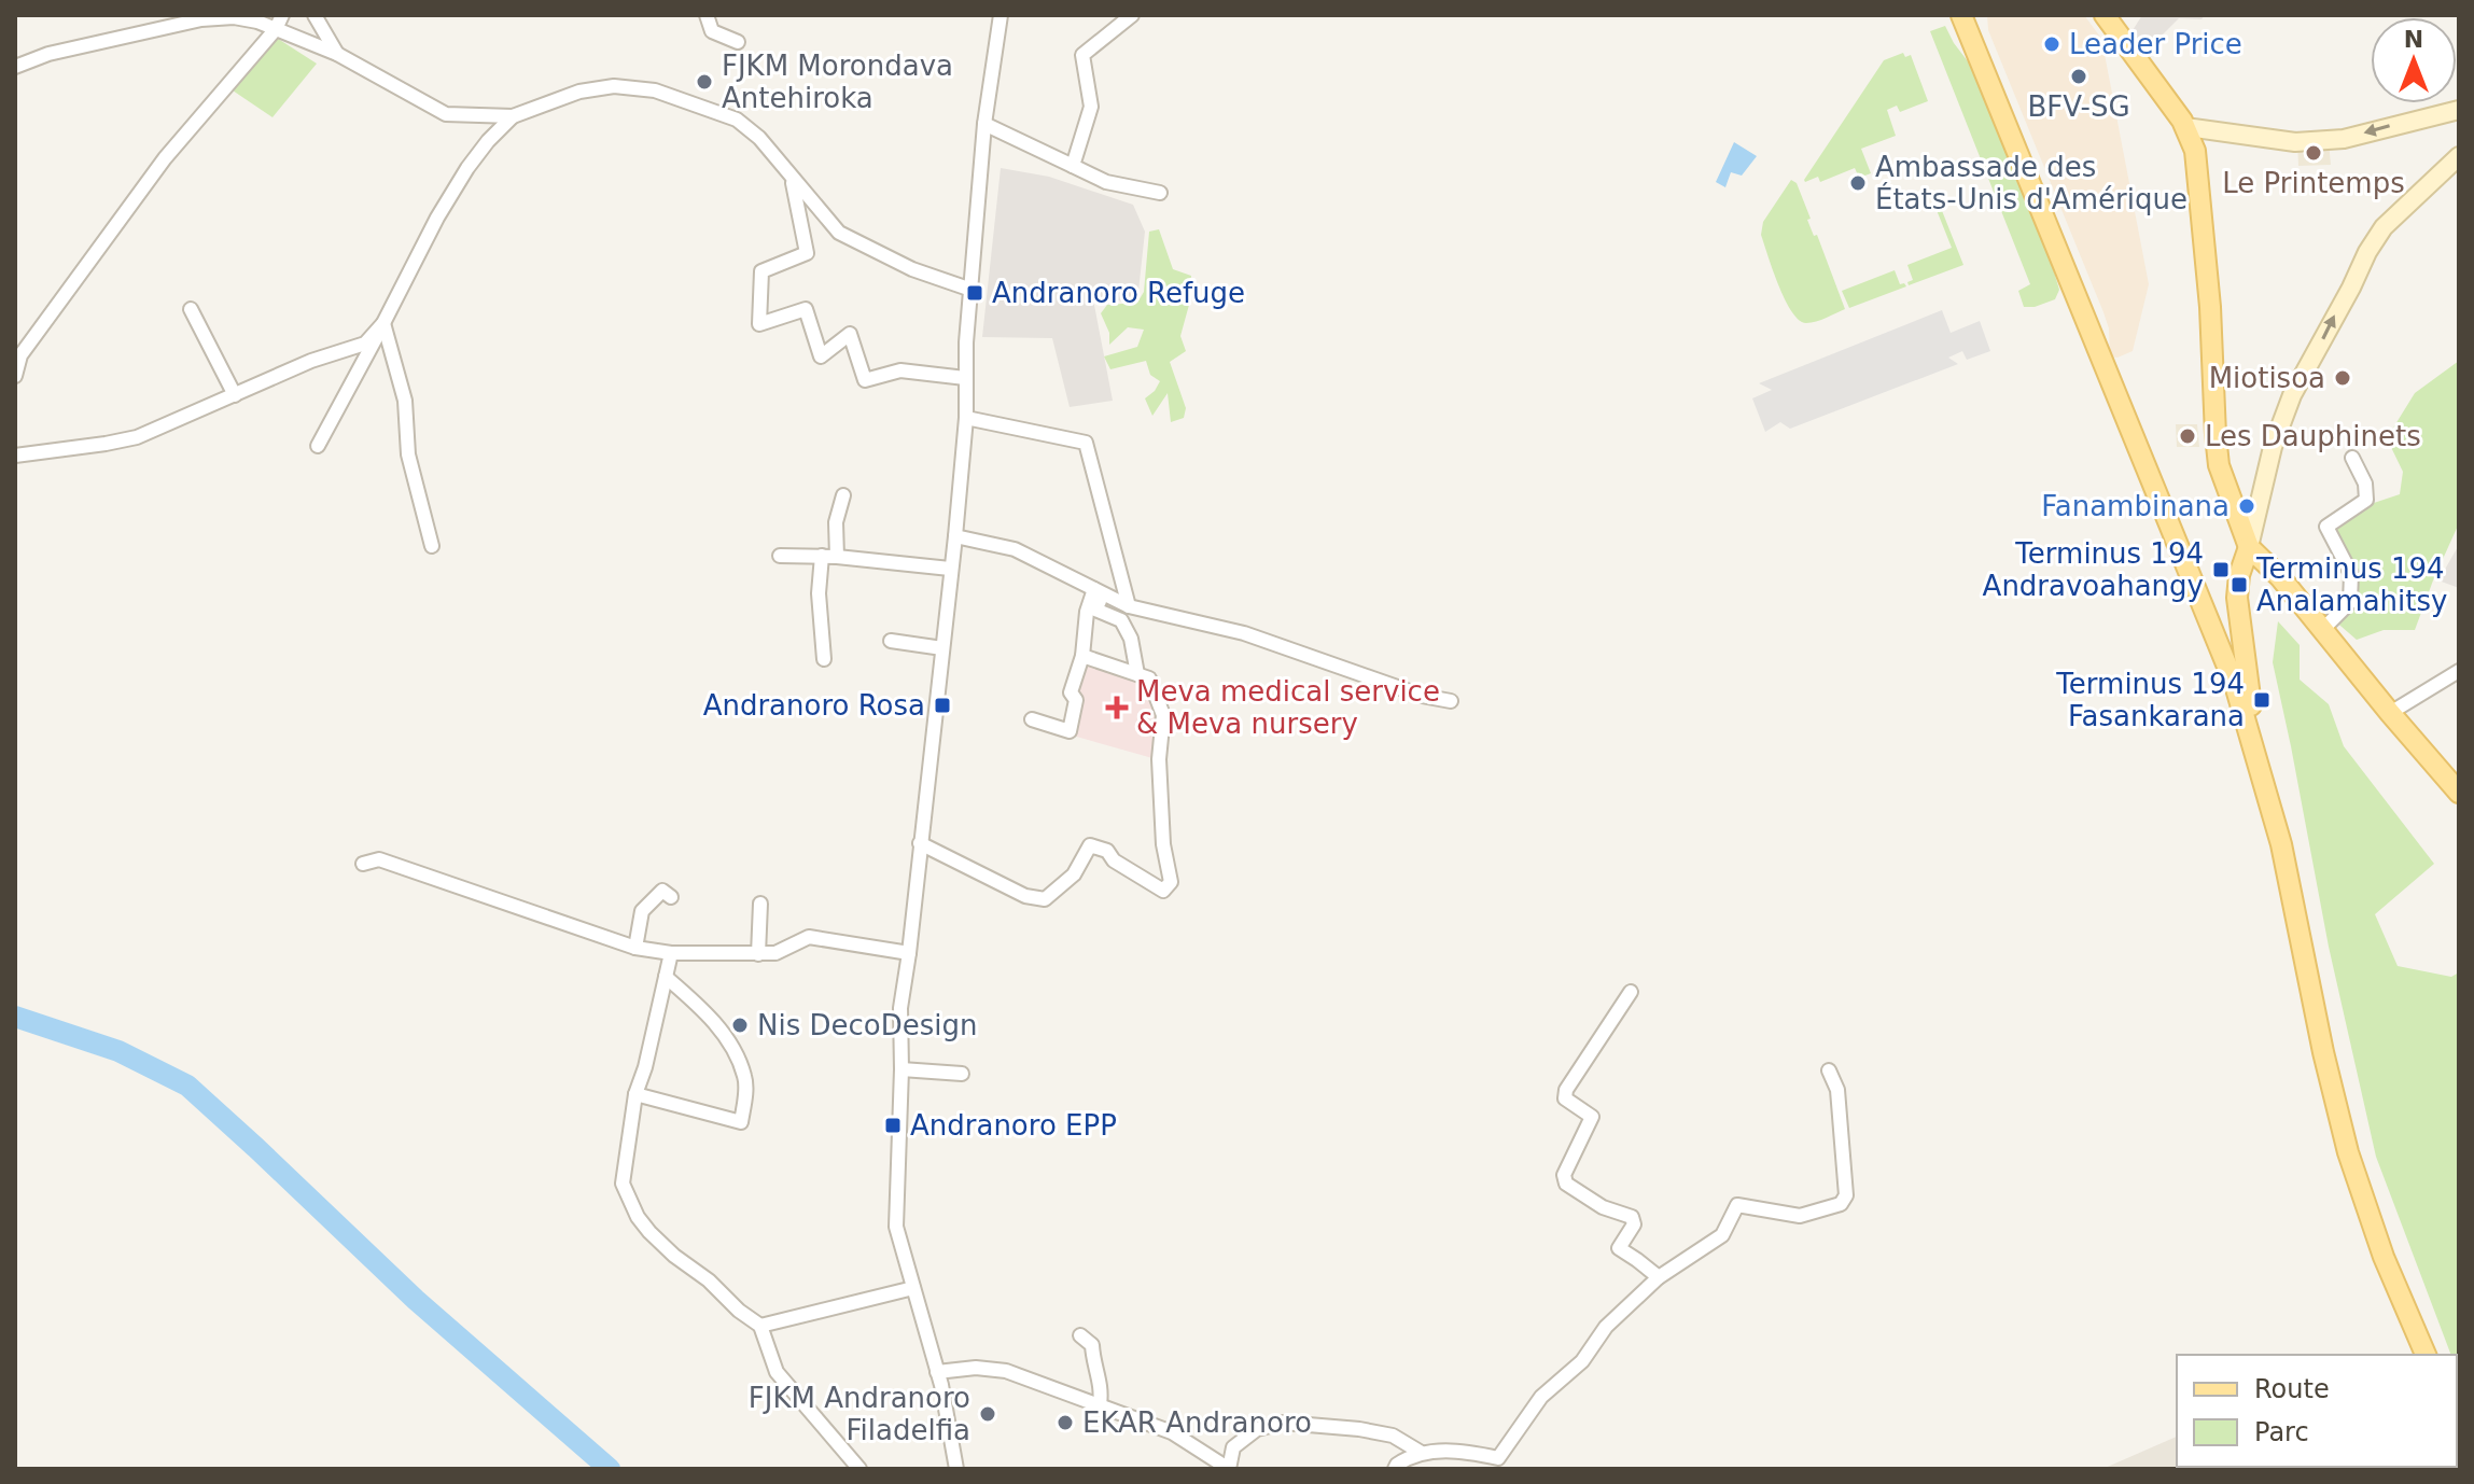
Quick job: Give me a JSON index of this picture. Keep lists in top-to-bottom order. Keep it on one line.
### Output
{"places":{"other":["Leader Price","BFV-SG","FJKM Morondava Antehiroka","Le Printemps","Ambassade des États-Unis d'Amérique","Miotisoa","Les Dauphinets","Fanambinana","Nis DecoDesign","FJKM Andranoro Filadelfia","EKAR Andranoro"],"transit":["Andranoro Refuge","Terminus 194 Andravoahangy","Terminus 194 Analamahitsy","Terminus 194 Fasankarana","Andranoro Rosa","Andranoro EPP"],"health":["Meva medical service & Meva nursery"]},"legend":["Route","Parc"],"north":"top"}
